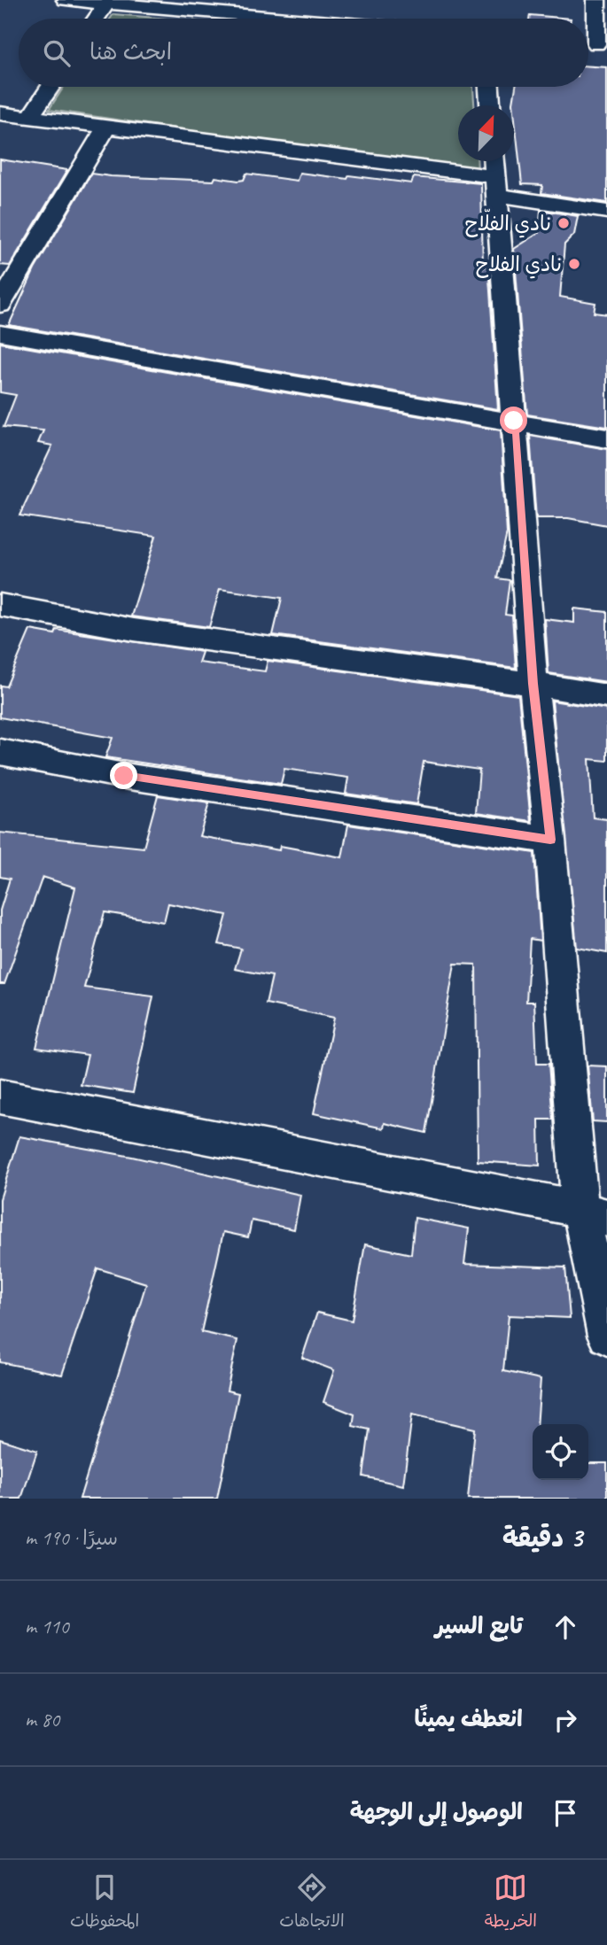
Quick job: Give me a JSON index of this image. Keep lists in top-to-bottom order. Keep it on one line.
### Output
{"places":["نادي الفلّاح","نادي الفلاح"],"north":"top right","page":{"search":"ابحث هنا","heading":["3 دقيقة","سيرًا · 190 m"],"list":[["تابع السير","110 m"],["انعطف يمينًا","80 m"],"الوصول إلى الوجهة"],"nav":["الخريطة","الاتجاهات","المحفوظات"]}}
